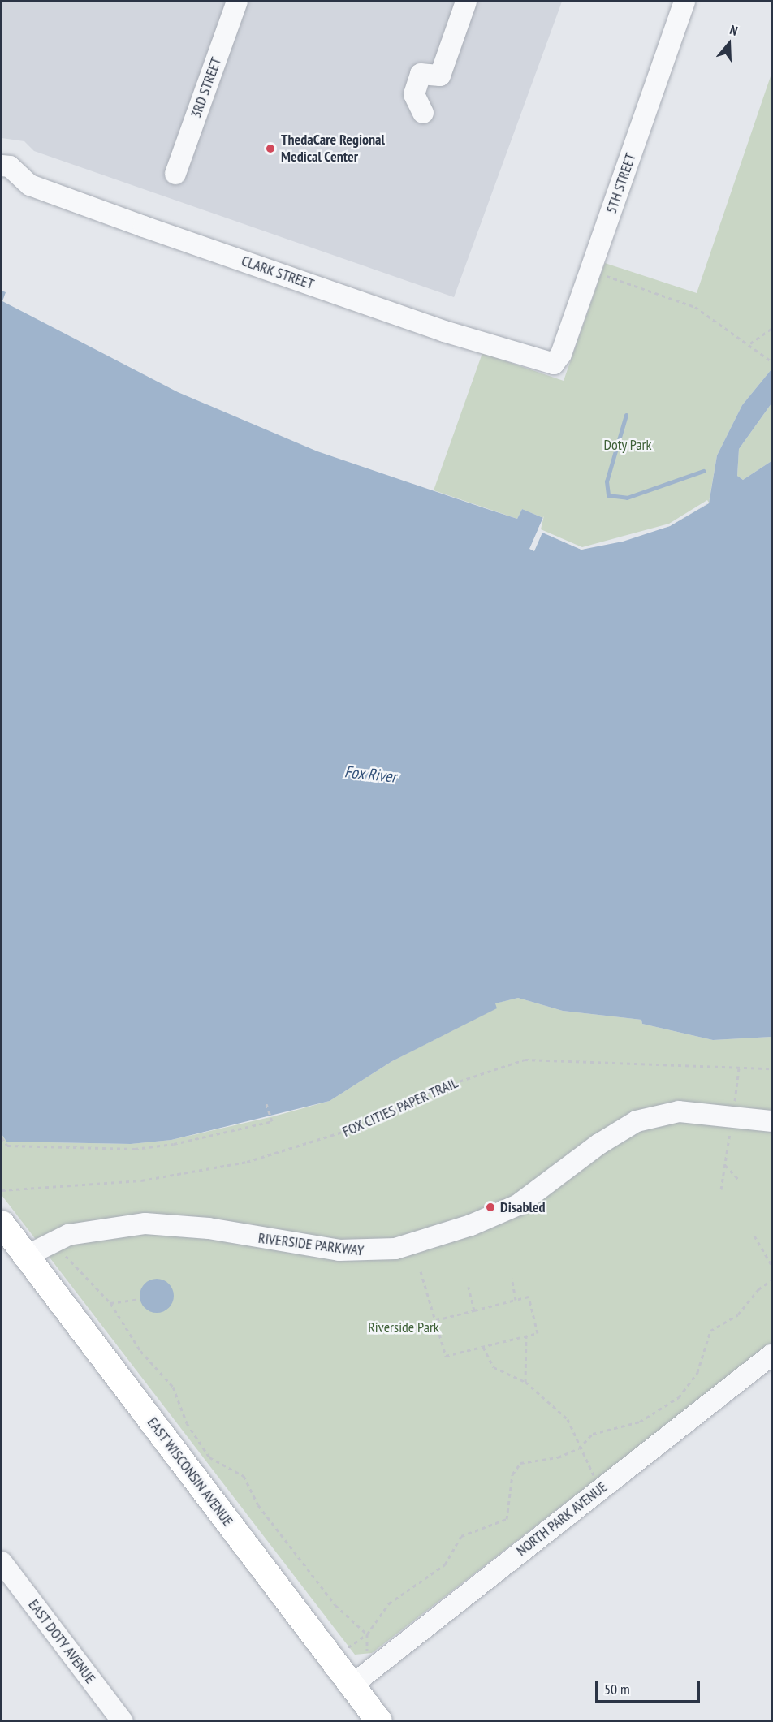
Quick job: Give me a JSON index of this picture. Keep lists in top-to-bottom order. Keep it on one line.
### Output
{"streets":{"main road":["EAST WISCONSIN AVENUE"],"street":["3RD STREET","5TH STREET","CLARK STREET","RIVERSIDE PARKWAY","NORTH PARK AVENUE","EAST DOTY AVENUE"],"path":["FOX CITIES PAPER TRAIL"]},"crossings":[["5TH STREET","CLARK STREET"],["RIVERSIDE PARKWAY","EAST WISCONSIN AVENUE"],["EAST WISCONSIN AVENUE","NORTH PARK AVENUE"]],"water":["Fox River"],"parks":["Doty Park","Riverside Park"],"places":["ThedaCare Regional Medical Center","Disabled"],"scale_bar":"50 m","north":"top"}
